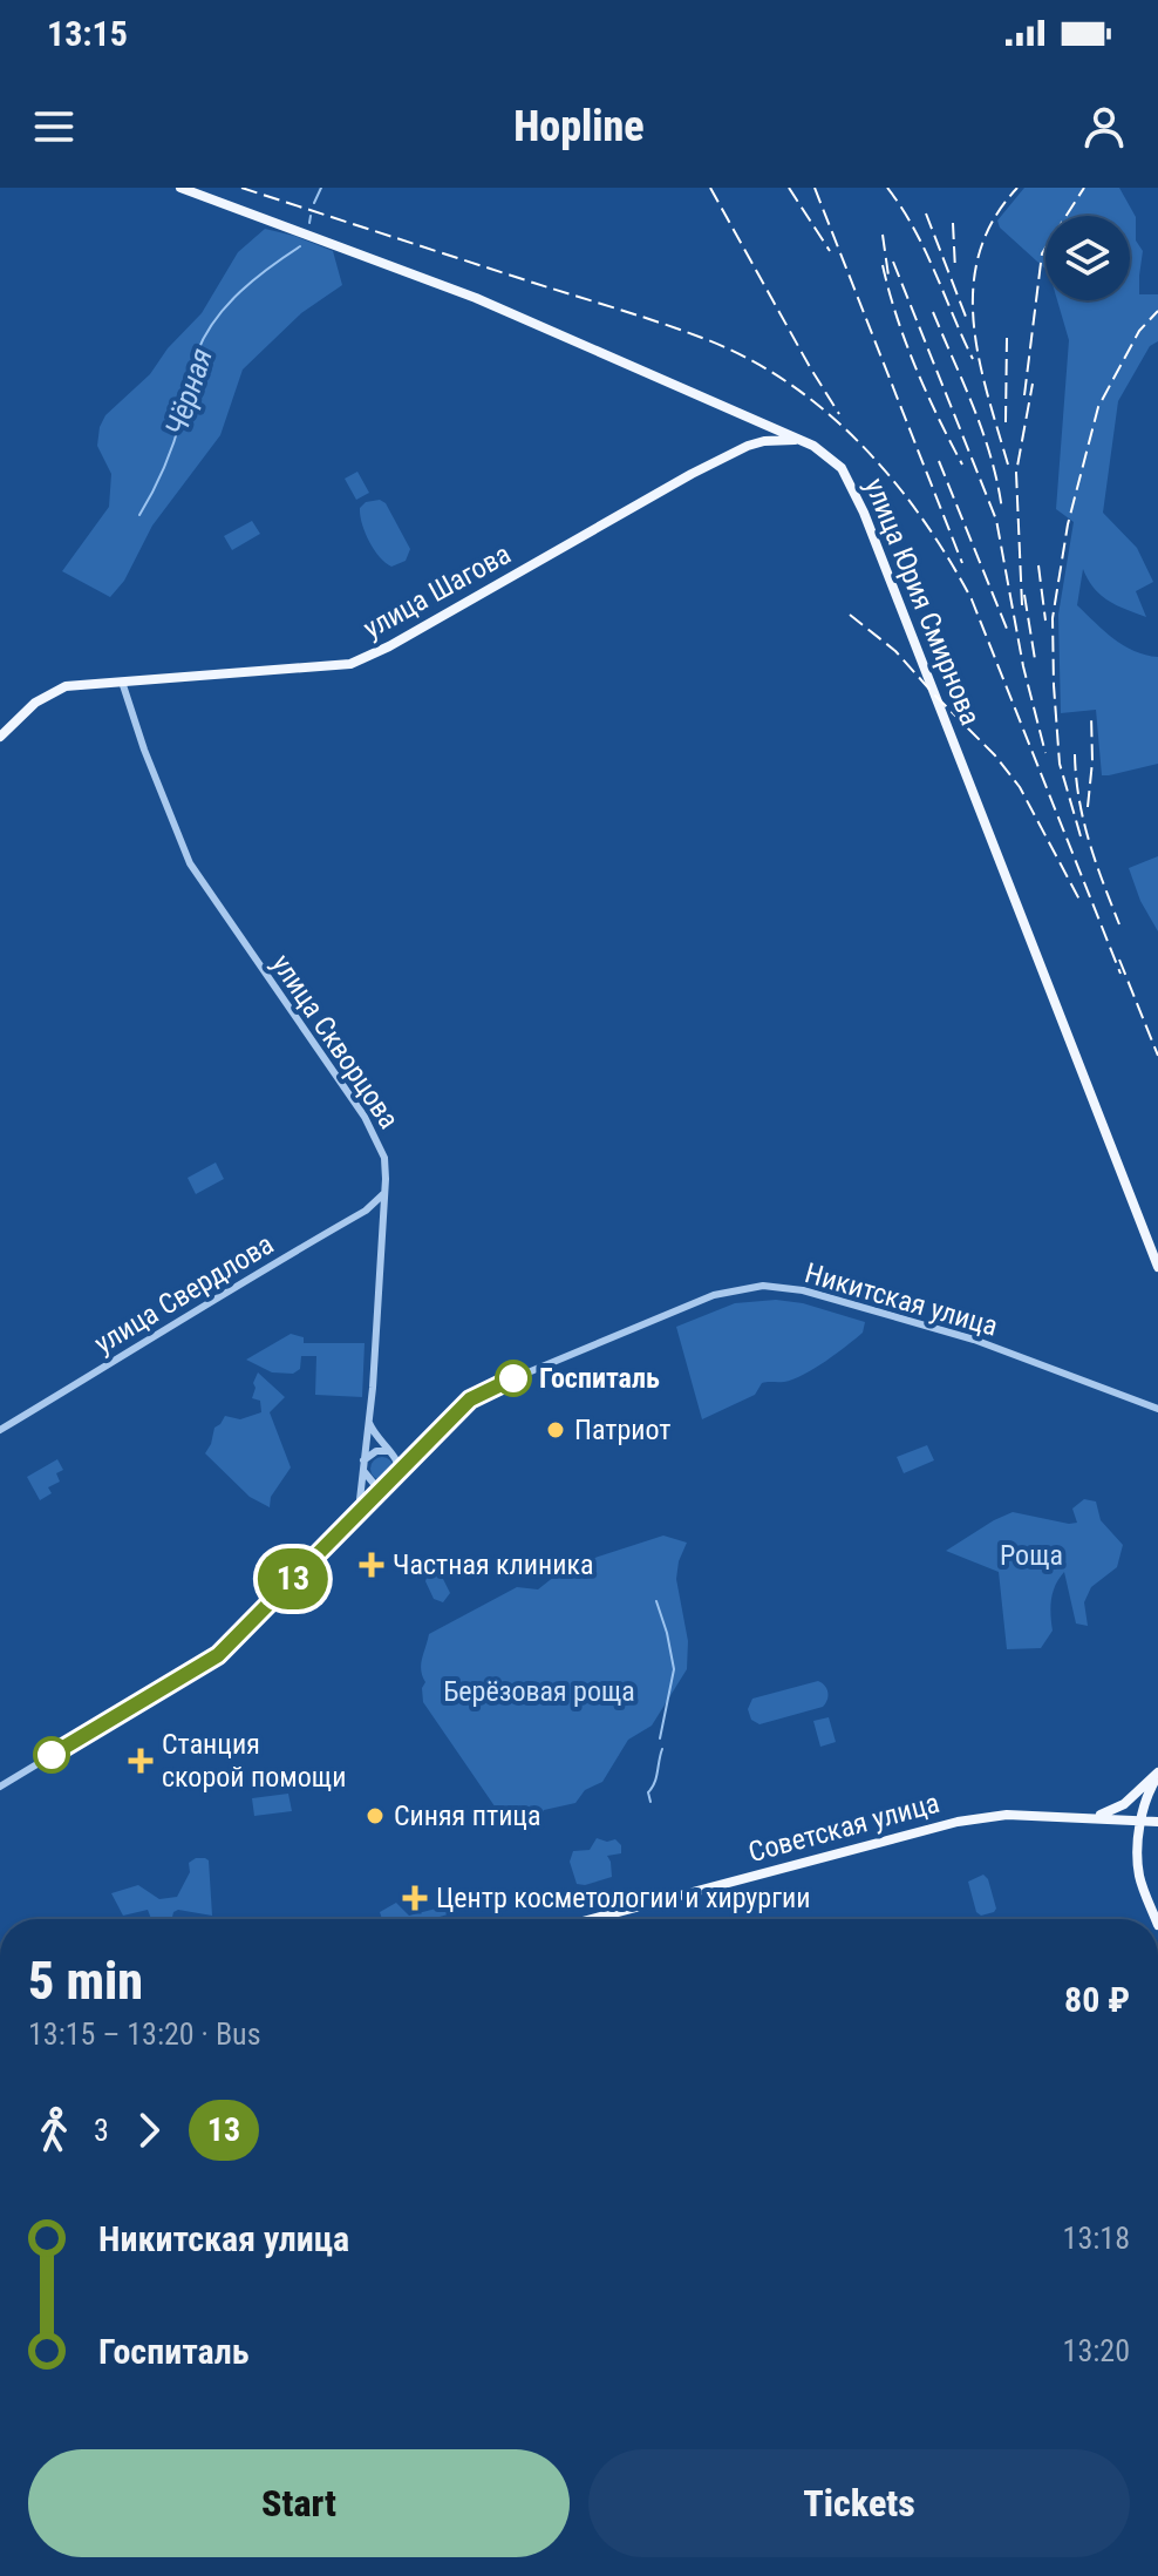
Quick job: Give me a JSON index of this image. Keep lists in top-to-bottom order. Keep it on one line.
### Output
{"streets":{"main road":["улица Шагова","улица Юрия Смирнова","Советская улица"],"street":["улица Скворцова","улица Свердлова","Никитская улица"]},"crossings":[["улица Шагова","улица Юрия Смирнова"],["улица Шагова","улица Скворцова"],["улица Скворцова","Никитская улица"]],"water":["Чёрная"],"parks":["Роща","Берёзовая роща"],"places":{"other":["Госпиталь","Патриот","Синяя птица"],"health":["Частная клиника","Станция скорой помощи","Центр косметологии и хирургии"]},"lines":["bus line 13"],"page":{"status":"13:15","header":"Hopline","on_map":"13","heading":["5 min","13:15 – 13:20 · Bus","80 ₽"],"legs":["3","13"],"list":[{"name":"Никитская улица","value":"13:18"},{"name":"Госпиталь","value":"13:20"}],"buttons":["Start","Tickets"]}}
